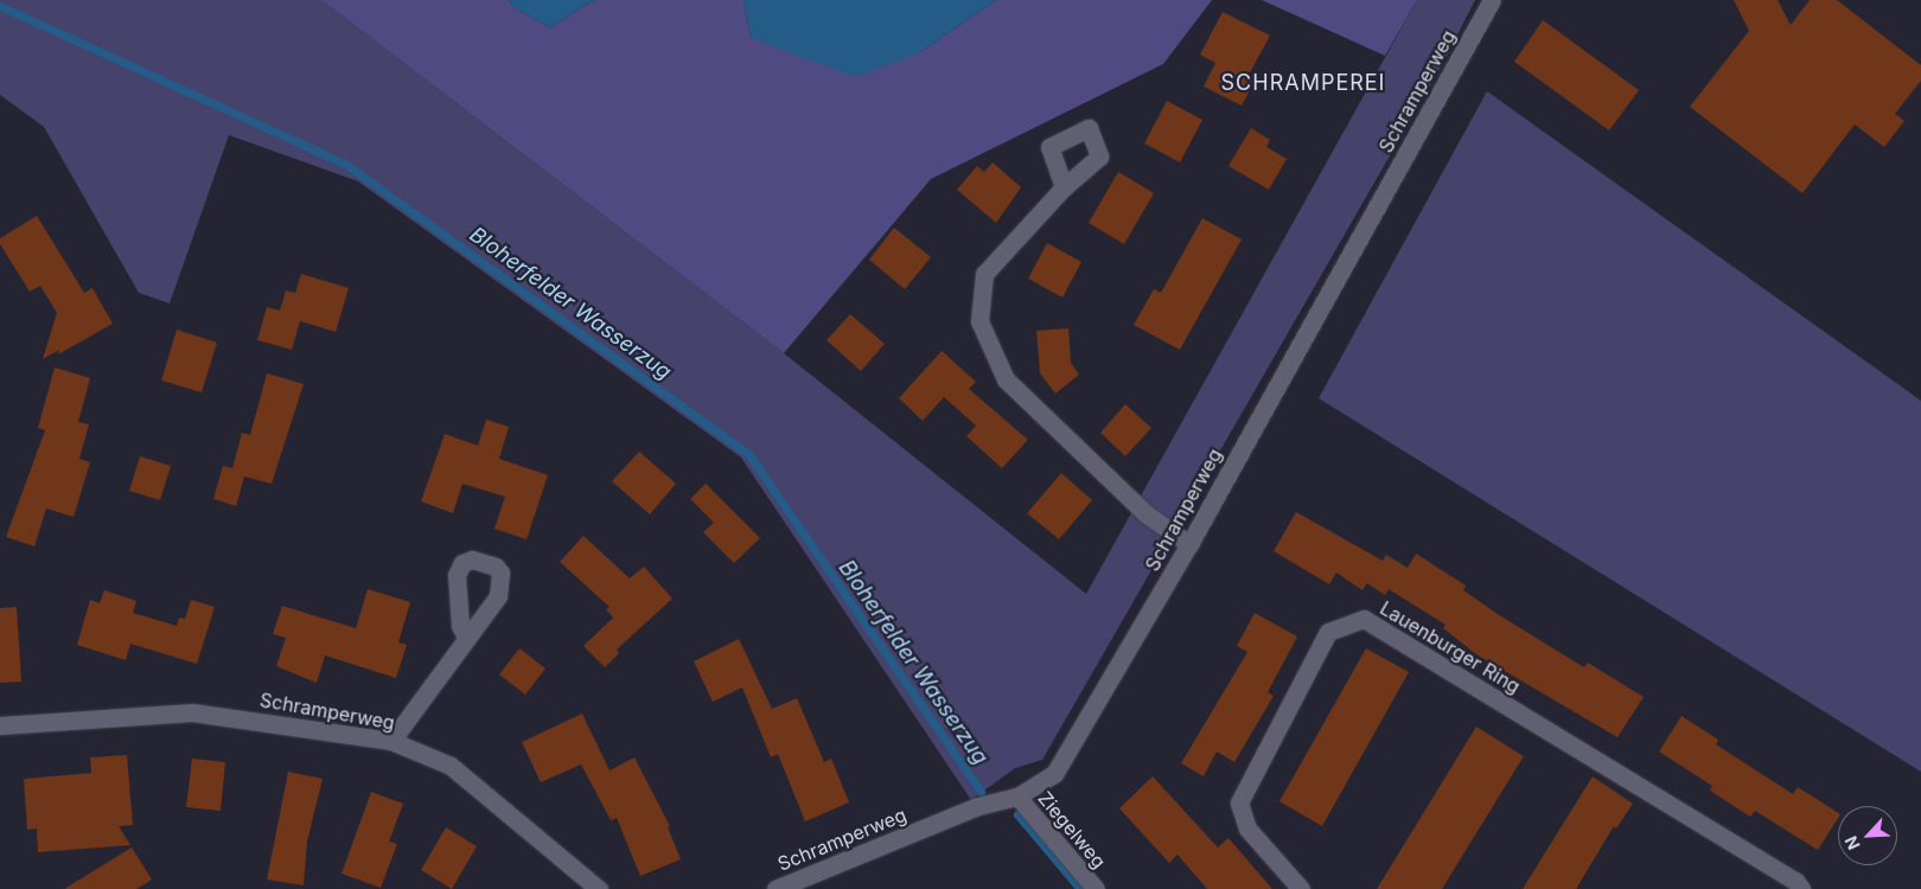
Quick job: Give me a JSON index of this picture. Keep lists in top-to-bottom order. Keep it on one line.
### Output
{"streets":{"street":["Schramperweg","Lauenburger Ring","Ziegelweg"]},"crossings":[["Schramperweg","Ziegelweg"]],"districts":["SCHRAMPEREI"],"water":["Bloherfelder Wasserzug"],"north":"bottom left"}
